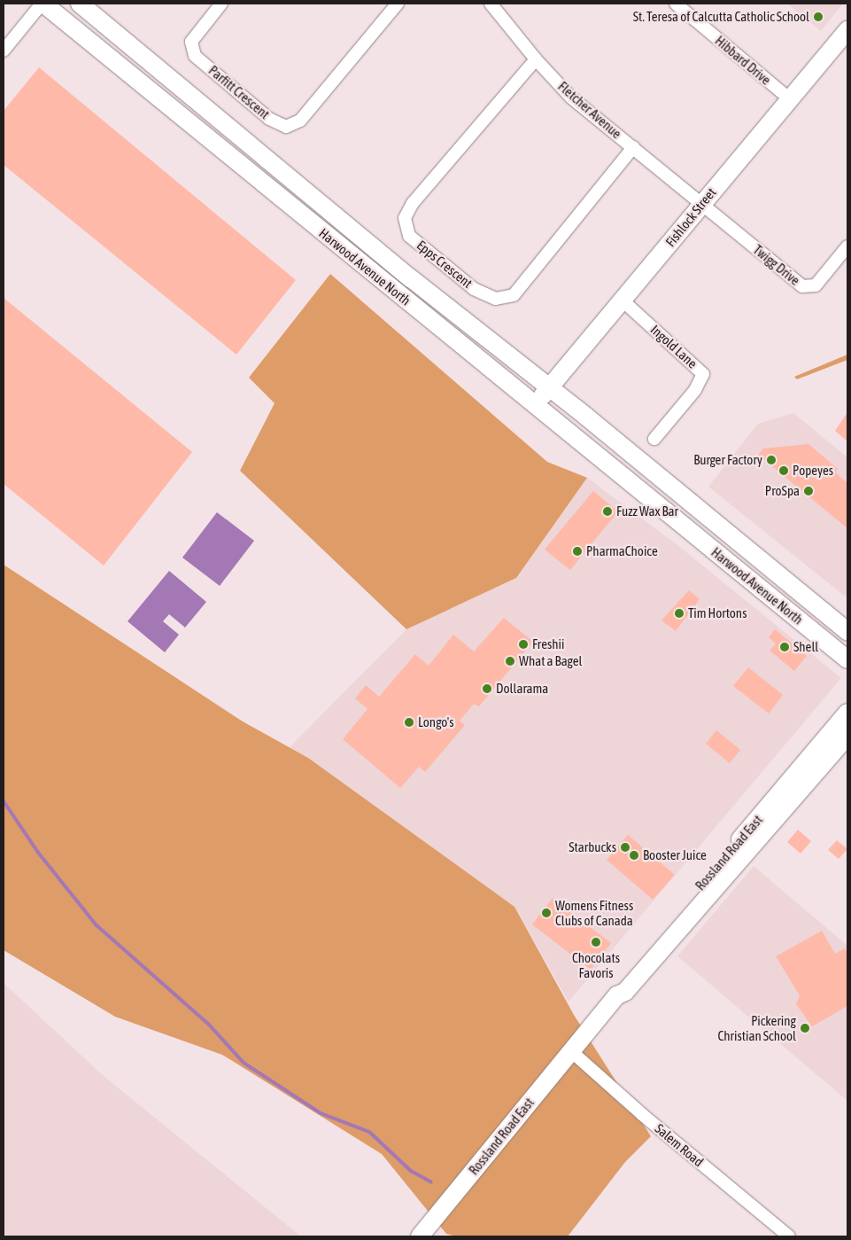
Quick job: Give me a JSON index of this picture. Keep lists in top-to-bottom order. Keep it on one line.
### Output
{"streets":{"main road":["Fishlock Street","Harwood Avenue North","Rossland Road East"],"street":["Hibbard Drive","Parfitt Crescent","Fletcher Avenue","Epps Crescent","Twigg Drive","Ingold Lane","Salem Road"]},"crossings":[["Hibbard Drive","Fishlock Street"],["Fletcher Avenue","Fishlock Street"],["Fletcher Avenue","Epps Crescent"],["Fletcher Avenue","Twigg Drive"],["Fishlock Street","Twigg Drive"],["Fishlock Street","Harwood Avenue North"],["Fishlock Street","Ingold Lane"],["Rossland Road East","Salem Road"]],"places":["St. Teresa of Calcutta Catholic School","Burger Factory","Popeyes","ProSpa","Fuzz Wax Bar","PharmaChoice","Tim Hortons","Freshii","Shell","What a Bagel","Dollarama","Longo's","Starbucks","Booster Juice","Womens Fitness Clubs of Canada","Chocolats Favoris","Pickering Christian School"]}
